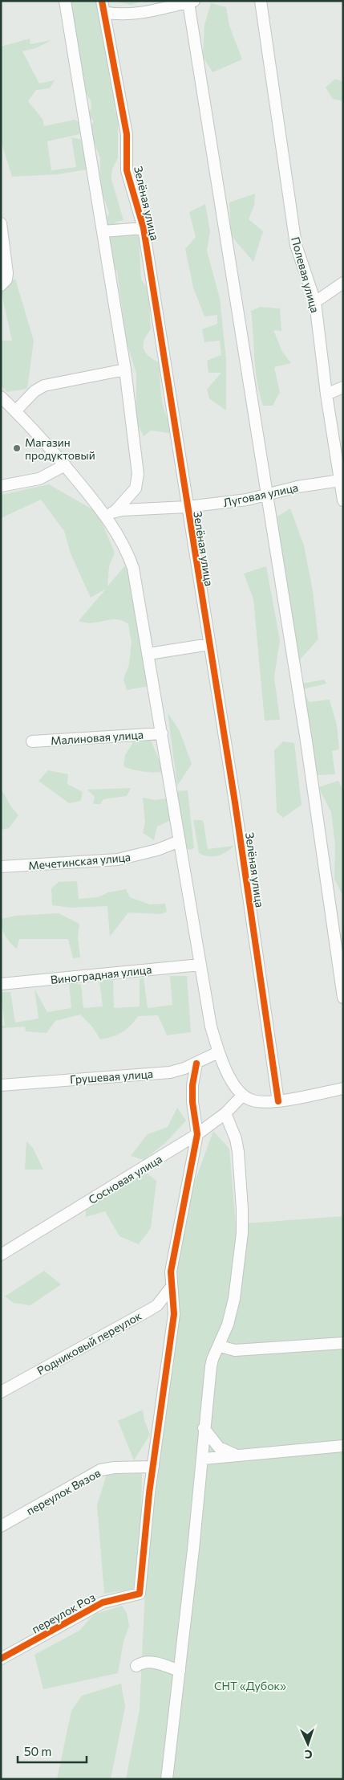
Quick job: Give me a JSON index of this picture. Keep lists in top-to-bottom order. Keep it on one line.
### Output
{"streets":{"street":["Зелёная улица","Полевая улица","Луговая улица","Малиновая улица","Мечетинская улица","Виноградная улица","Грушевая улица","Сосновая улица","Родниковый переулок","переулок Вязов","переулок Роз"]},"crossings":[["Зелёная улица","Луговая улица"],["Полевая улица","Луговая улица"],["переулок Вязов","переулок Роз"]],"parks":["СНТ «Дубок»"],"places":["Магазин продуктовый"],"scale_bar":"50 m","north":"bottom"}
